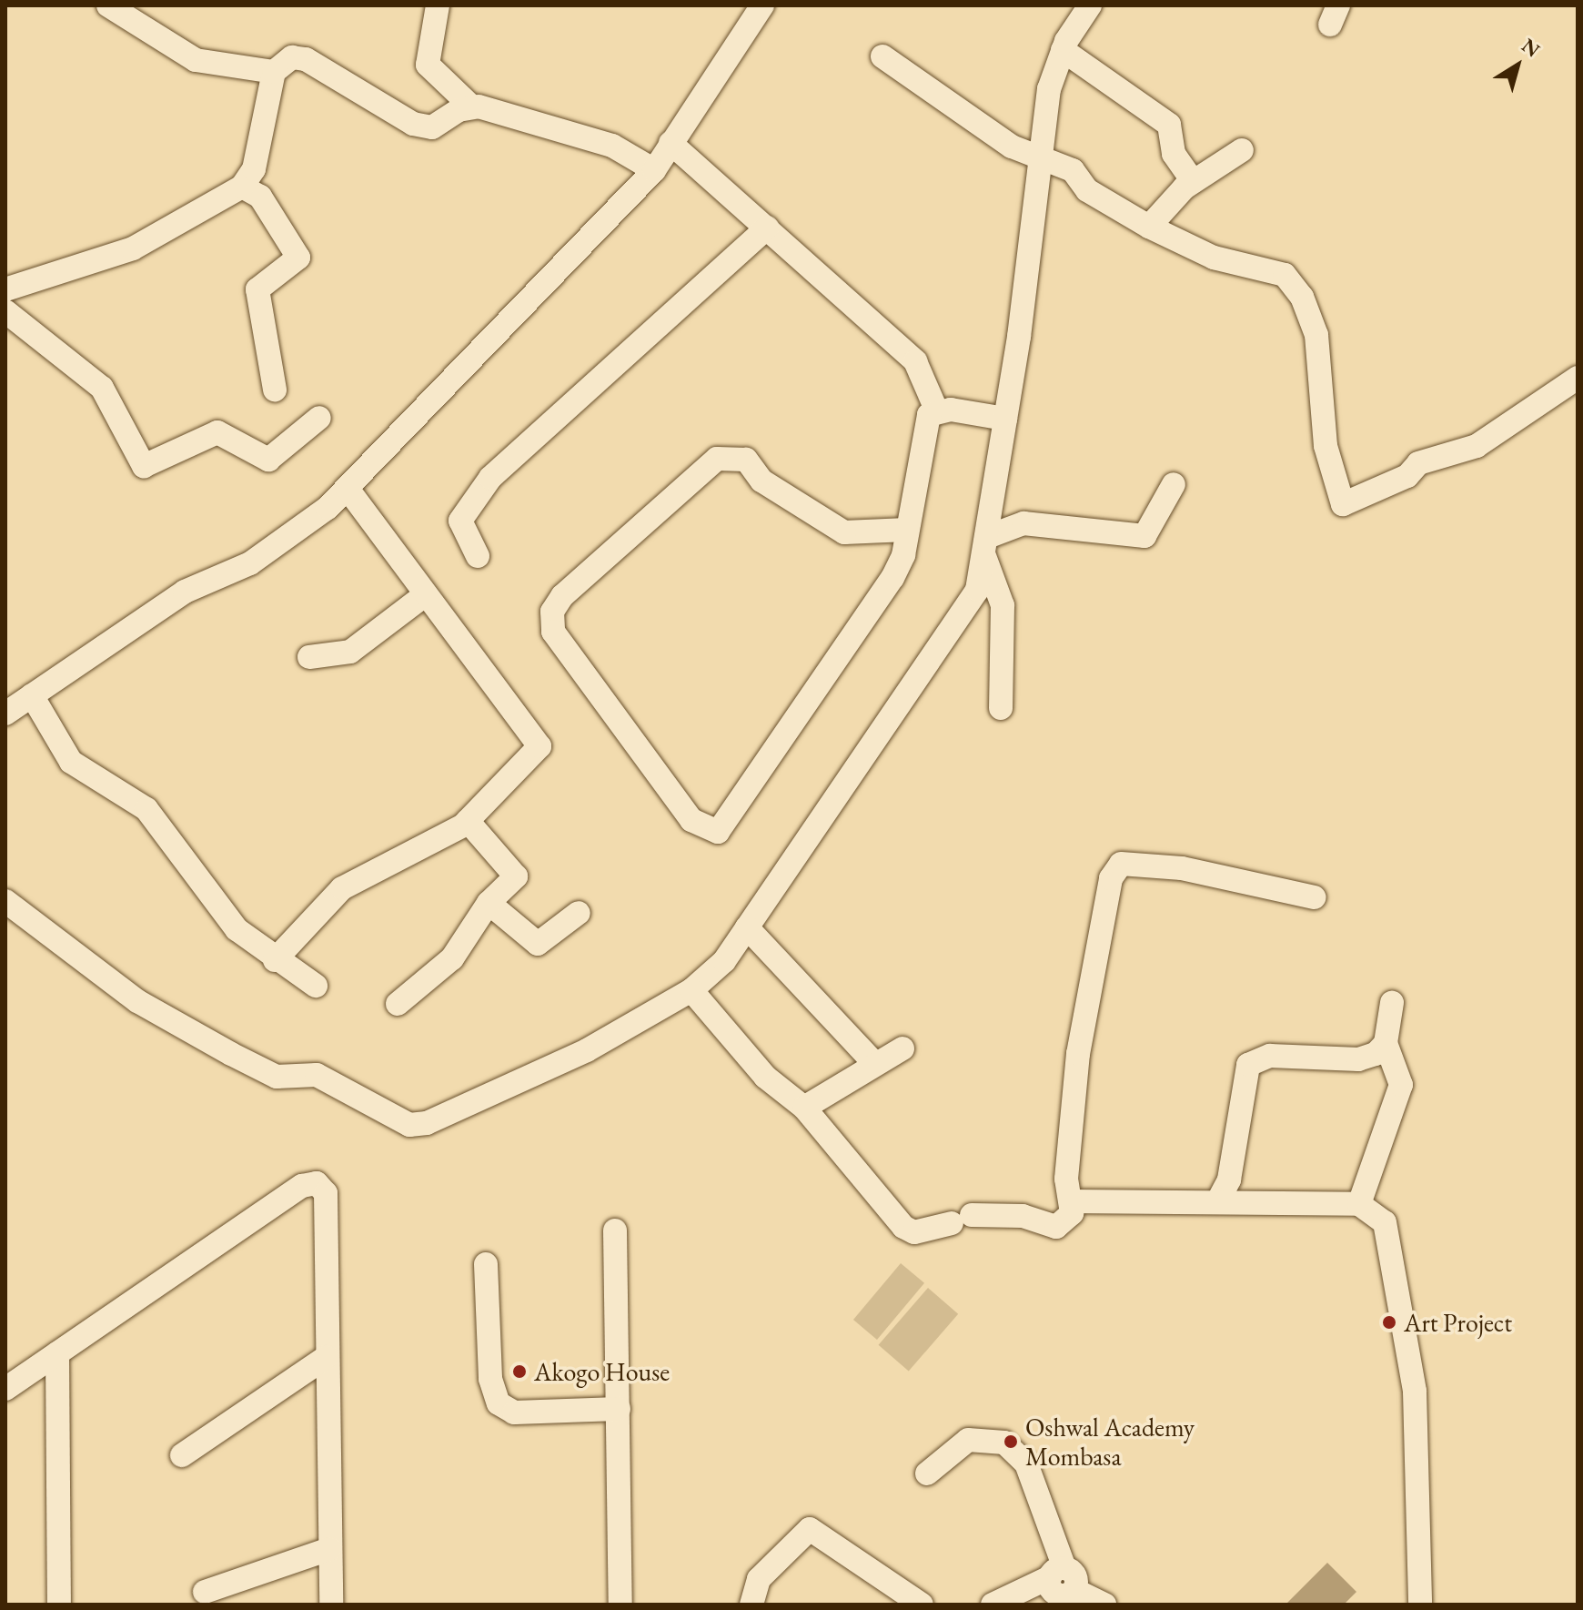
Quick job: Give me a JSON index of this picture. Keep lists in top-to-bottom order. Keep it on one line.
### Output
{"places":["Art Project","Akogo House","Oshwal Academy Mombasa"],"north":"top right"}
